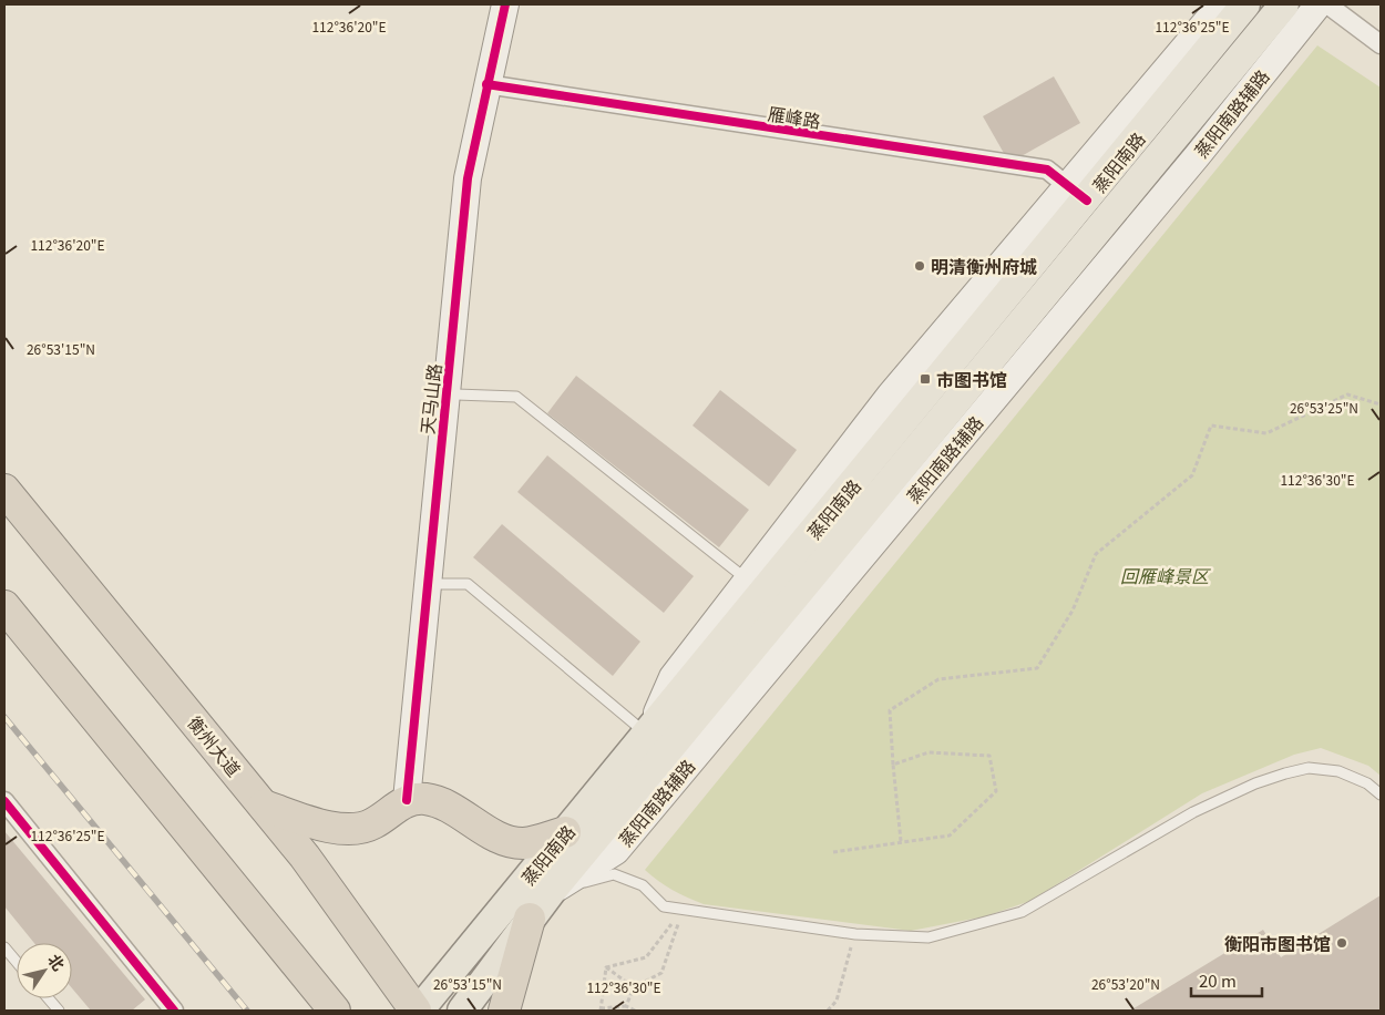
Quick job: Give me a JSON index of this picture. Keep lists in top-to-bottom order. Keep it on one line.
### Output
{"streets":{"highway":["衡州大道"],"main road":["蒸阳南路"],"street":["蒸阳南路辅路","雁峰路","天马山路"]},"crossings":[["蒸阳南路辅路","蒸阳南路"],["雁峰路","蒸阳南路"],["雁峰路","天马山路"],["蒸阳南路","衡州大道"]],"parks":["回雁峰景区"],"places":{"other":["明清衡州府城","衡阳市图书馆"],"transit":["市图书馆"]},"scale_bar":"20 m","north":"top right","coordinates":["112°36'20\"E","112°36'25\"E","26°53'15\"N","26°53'25\"N","112°36'30\"E","26°53'20\"N"]}
